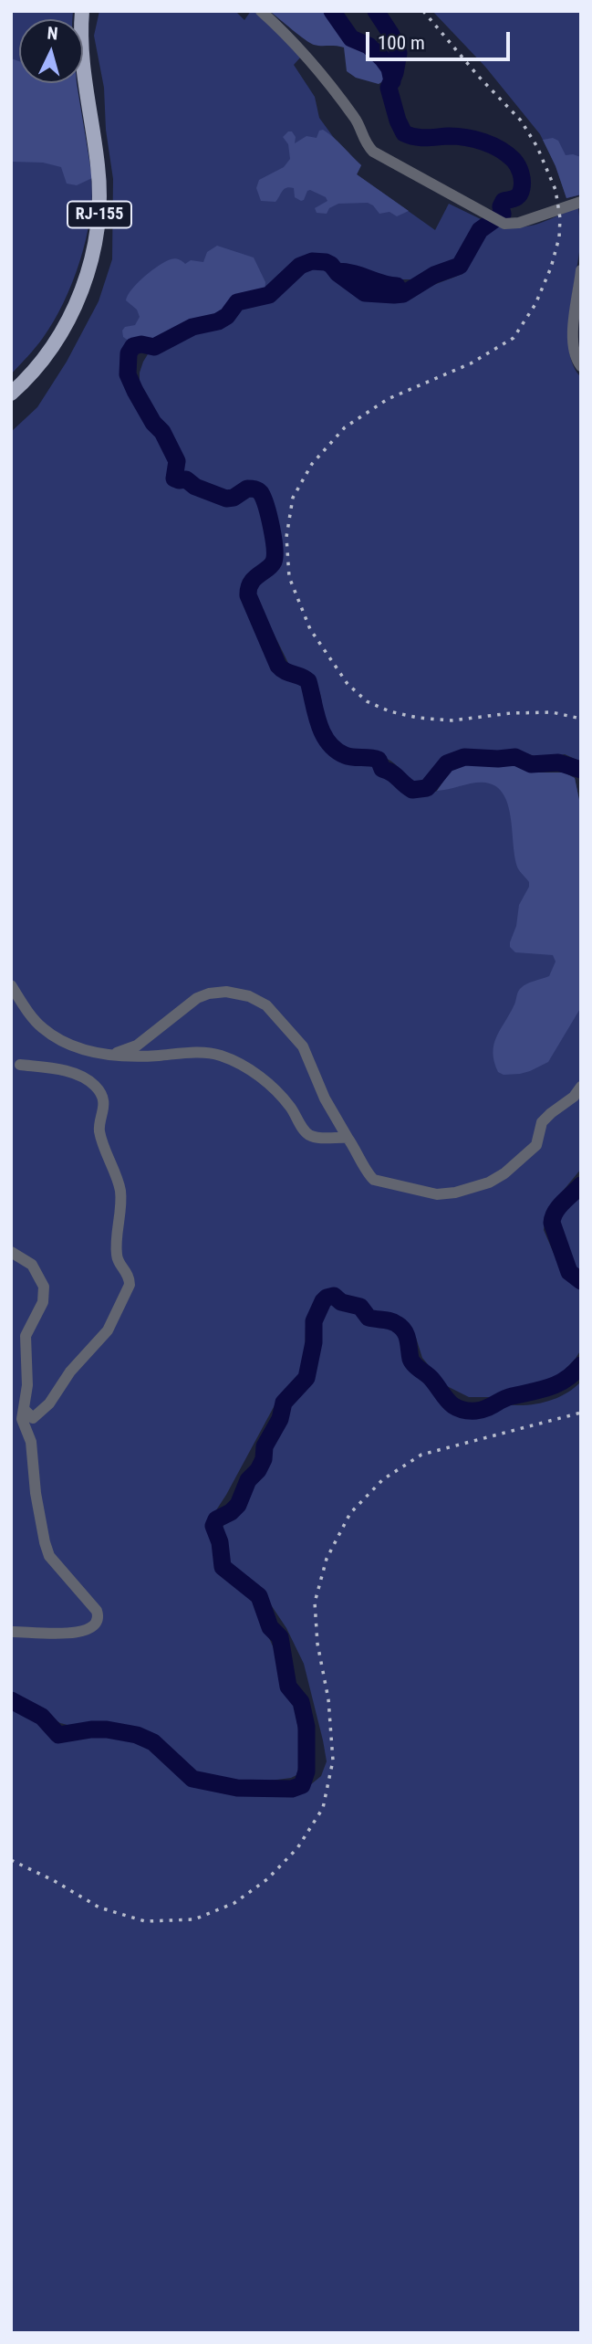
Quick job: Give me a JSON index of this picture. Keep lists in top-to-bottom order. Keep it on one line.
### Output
{"streets":{"main road":["RJ-155"]},"scale_bar":"100 m","north":"top"}
